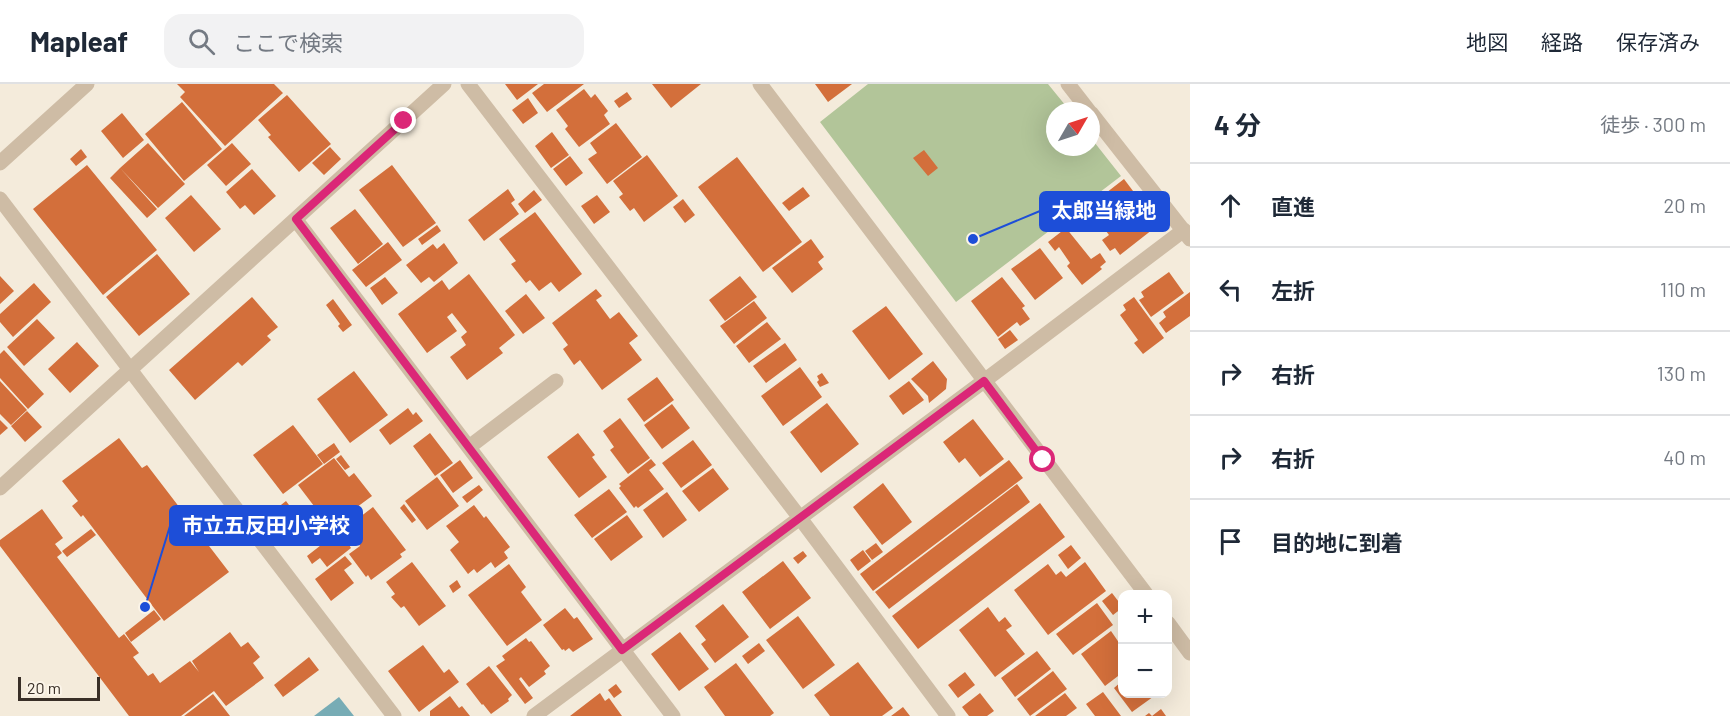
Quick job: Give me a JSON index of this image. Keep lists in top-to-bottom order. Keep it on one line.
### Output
{"places":["太郎当緑地","市立五反田小学校"],"scale_bar":"20 m","north":"top right","page":{"header":"Mapleaf","search":"ここで検索","nav":["地図","経路","保存済み"],"heading":["4 分","徒歩 · 300 m"],"list":[["直進","20 m"],["左折","110 m"],["右折","130 m"],["右折","40 m"],"目的地に到着"],"map_buttons":["+","−"],"scale":"20 m"}}
